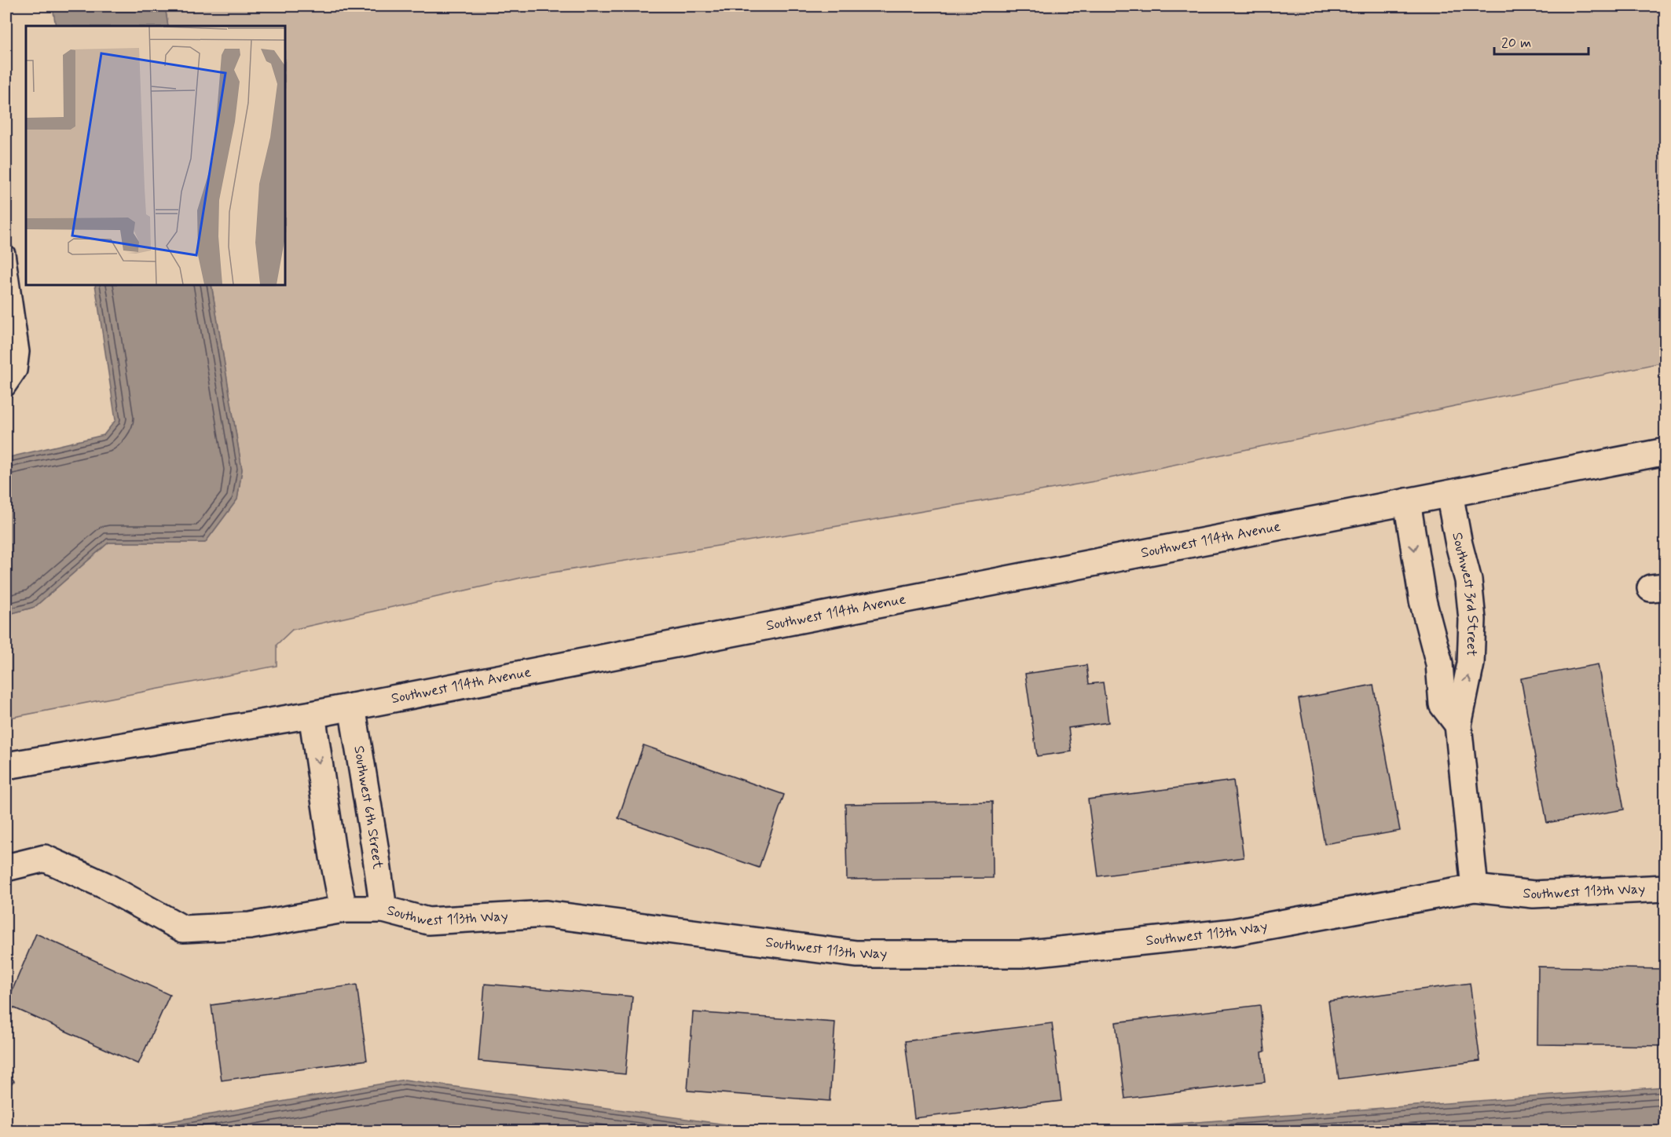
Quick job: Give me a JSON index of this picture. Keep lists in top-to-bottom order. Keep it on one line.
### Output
{"streets":{"street":["Southwest 114th Avenue","Southwest 3rd Street","Southwest 6th Street","Southwest 113th Way"]},"crossings":[["Southwest 114th Avenue","Southwest 3rd Street"],["Southwest 114th Avenue","Southwest 6th Street"],["Southwest 3rd Street","Southwest 113th Way"],["Southwest 6th Street","Southwest 113th Way"]],"scale_bar":"20 m"}
